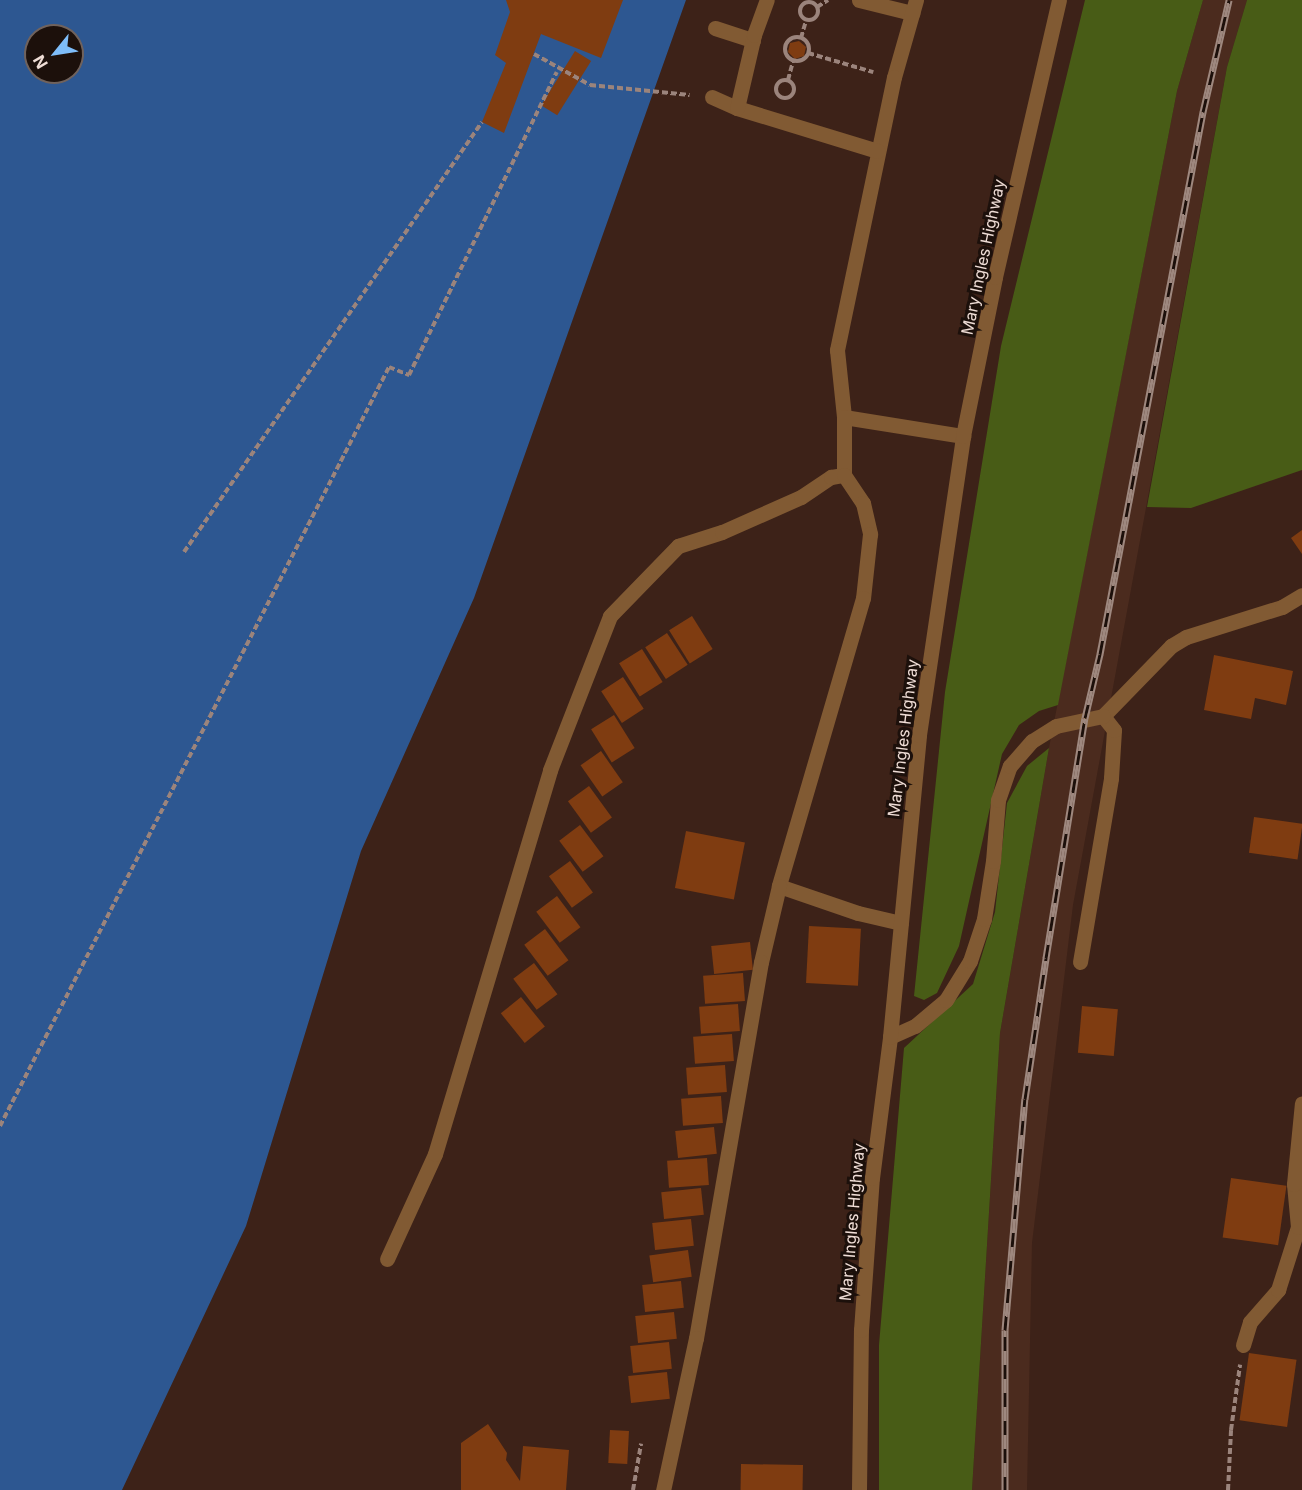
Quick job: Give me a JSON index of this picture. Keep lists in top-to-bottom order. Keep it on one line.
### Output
{"streets":{"street":["Mary Ingles Highway"]},"north":"bottom left"}
